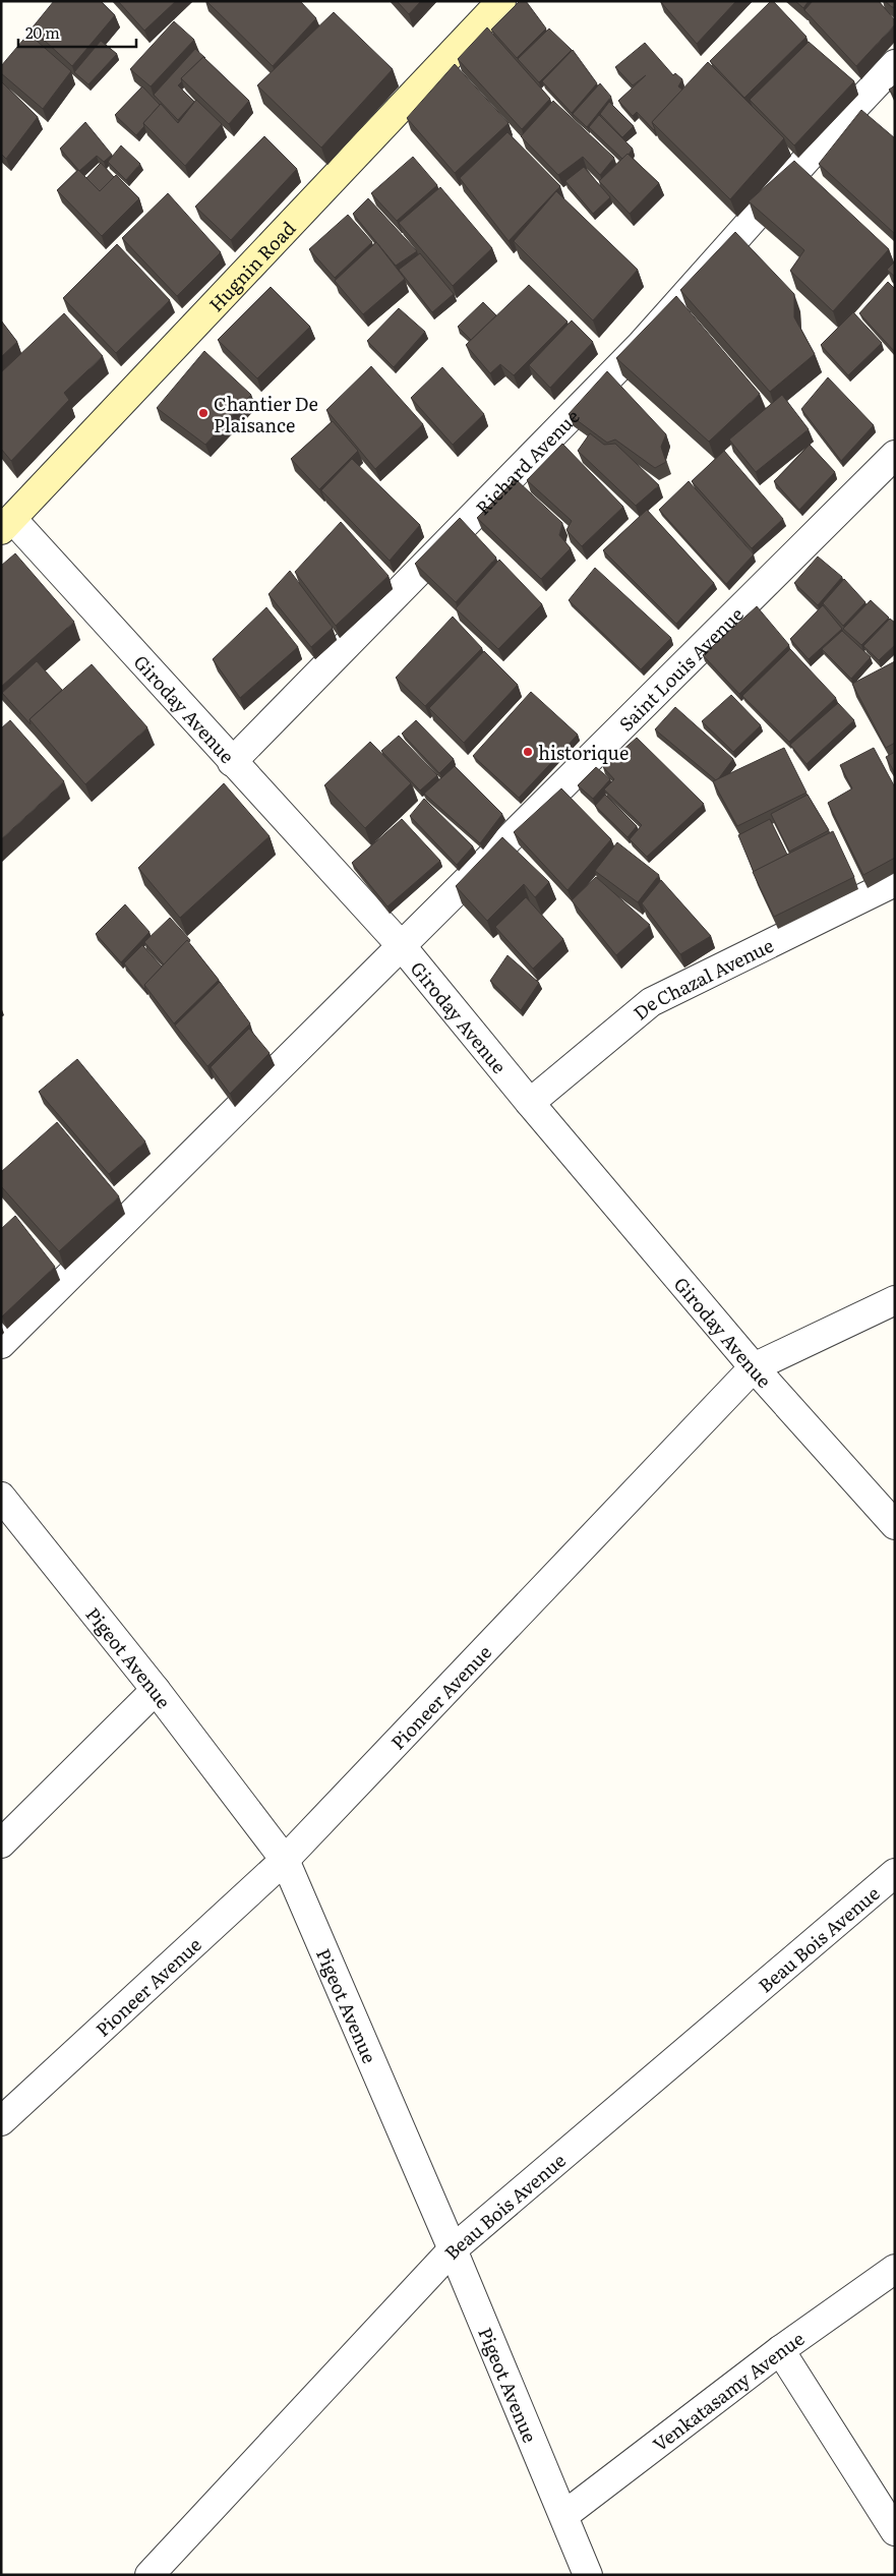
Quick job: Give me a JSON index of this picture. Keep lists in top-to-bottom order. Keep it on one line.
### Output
{"streets":{"main road":["Hugnin Road"],"street":["Richard Avenue","Saint Louis Avenue","Giroday Avenue","De Chazal Avenue","Pigeot Avenue","Pioneer Avenue","Beau Bois Avenue","Venkatasamy Avenue"]},"crossings":[["Hugnin Road","Giroday Avenue"],["Richard Avenue","Giroday Avenue"],["Saint Louis Avenue","Giroday Avenue"],["Giroday Avenue","De Chazal Avenue"],["Giroday Avenue","Pioneer Avenue"],["Pigeot Avenue","Pioneer Avenue"],["Pigeot Avenue","Beau Bois Avenue"],["Pigeot Avenue","Venkatasamy Avenue"]],"places":["Chantier De Plaisance","historique"],"scale_bar":"20 m"}
